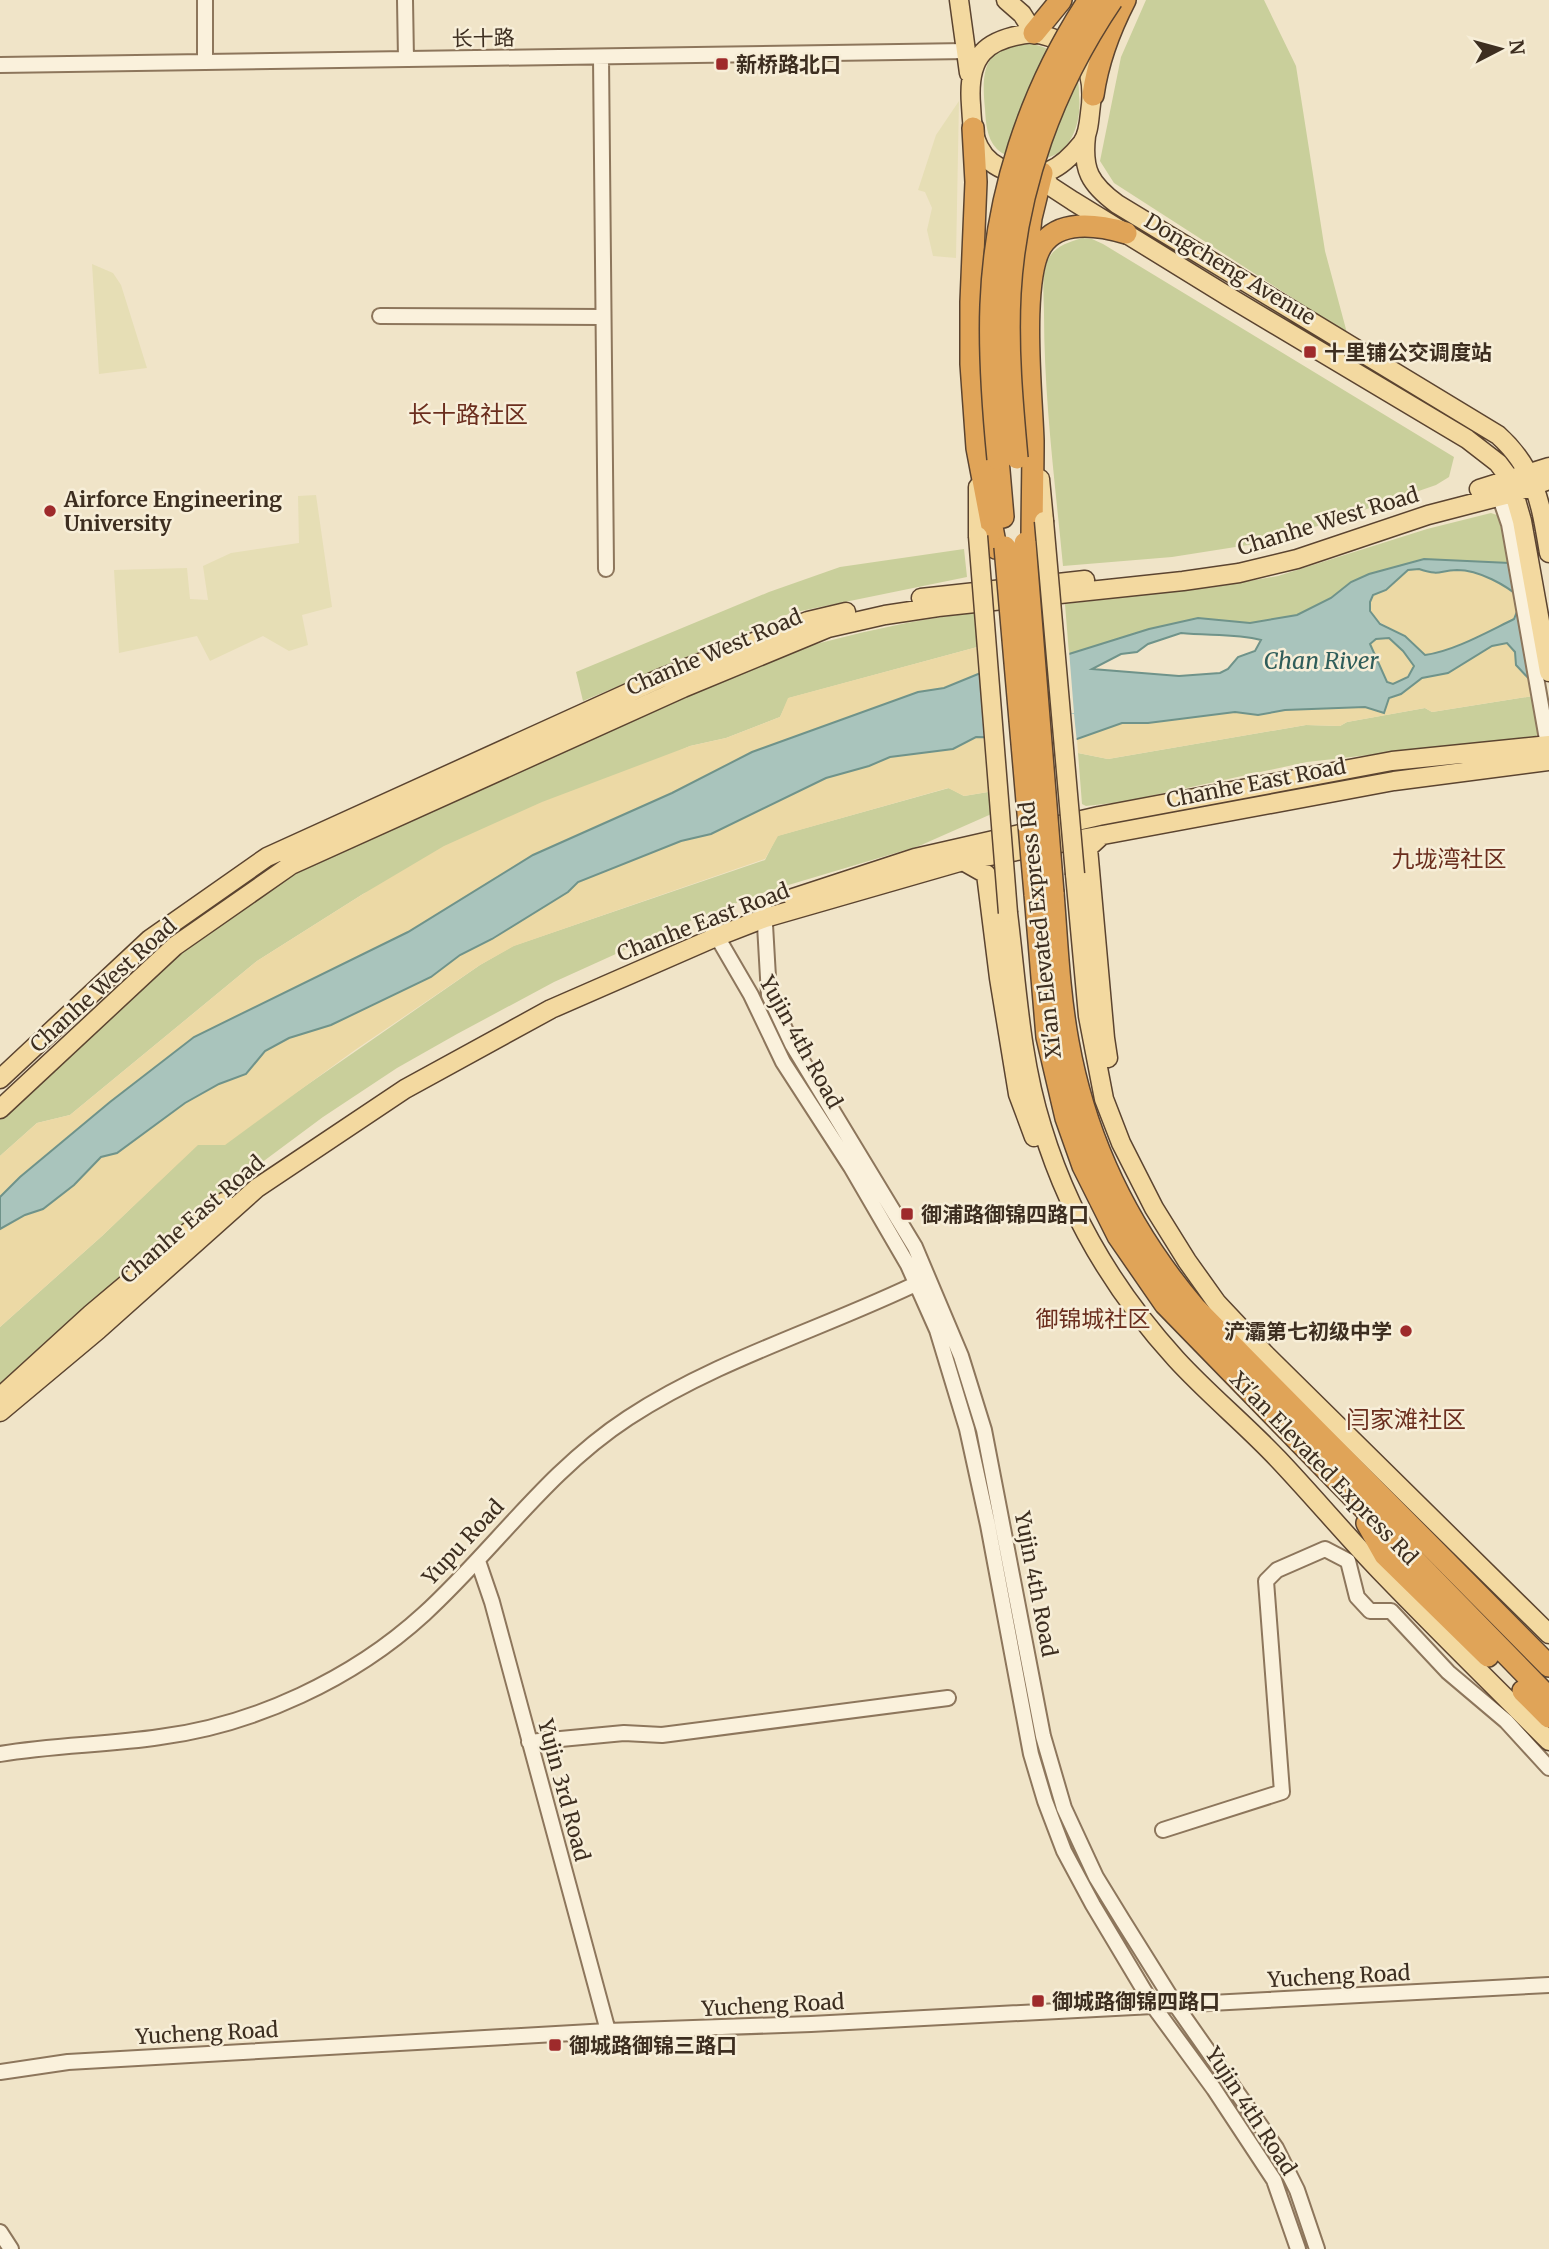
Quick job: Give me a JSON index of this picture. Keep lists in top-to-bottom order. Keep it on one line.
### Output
{"streets":{"highway":["Xi'an Elevated Express Rd"],"main road":["Dongcheng Avenue","Chanhe West Road","Chanhe East Road"],"street":["长十路","Yujin 4th Road","Yupu Road","Yujin 3rd Road","Yucheng Road"]},"crossings":[["Dongcheng Avenue","Chanhe West Road"],["Chanhe East Road","Yujin 4th Road"],["Yujin 4th Road","Yupu Road"],["Yujin 4th Road","Yucheng Road"],["Yupu Road","Yujin 3rd Road"],["Yujin 3rd Road","Yucheng Road"]],"districts":["长十路社区","九垅湾社区","御锦城社区","闫家滩社区"],"water":["Chan River"],"places":{"transit":["新桥路北口","十里铺公交调度站","御浦路御锦四路口","御城路御锦四路口","御城路御锦三路口"],"other":["Airforce Engineering University","浐灞第七初级中学"]},"north":"right"}
